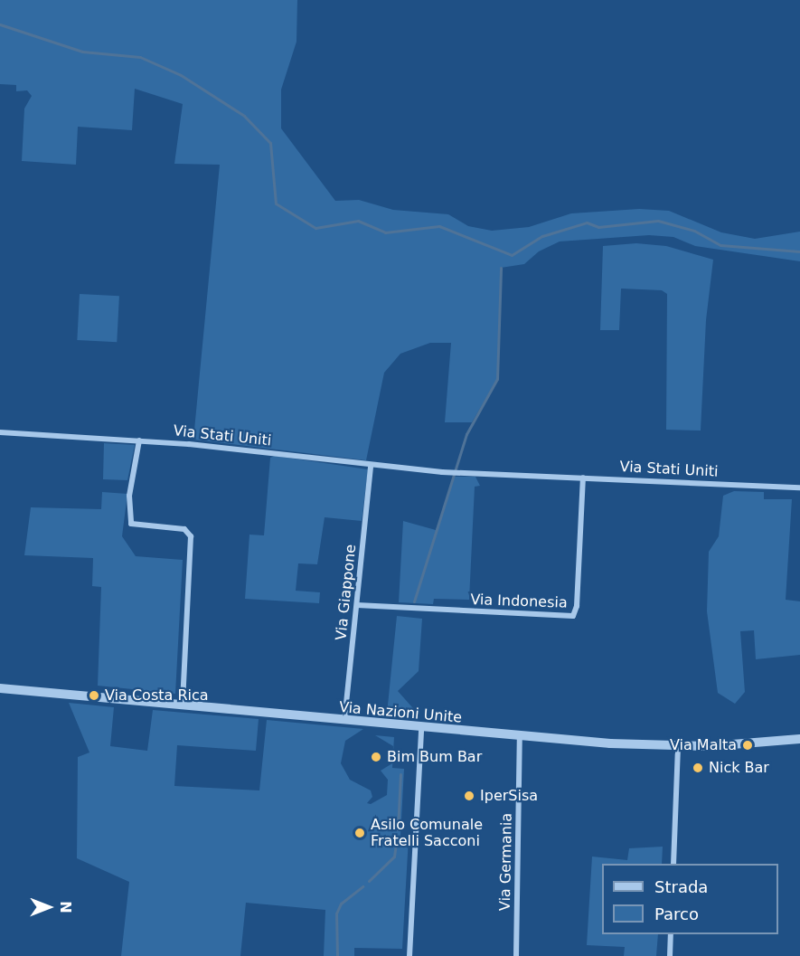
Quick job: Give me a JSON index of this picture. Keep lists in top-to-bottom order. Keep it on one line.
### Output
{"streets":{"street":["Via Stati Uniti","Via Giappone","Via Indonesia","Via Nazioni Unite","Via Germania"]},"crossings":[["Via Stati Uniti","Via Giappone"],["Via Stati Uniti","Via Indonesia"],["Via Giappone","Via Indonesia"],["Via Giappone","Via Nazioni Unite"],["Via Nazioni Unite","Via Germania"]],"places":["Via Costa Rica","Via Malta","Bim Bum Bar","Nick Bar","IperSisa","Asilo Comunale Fratelli Sacconi"],"legend":["Strada","Parco"],"north":"right"}
